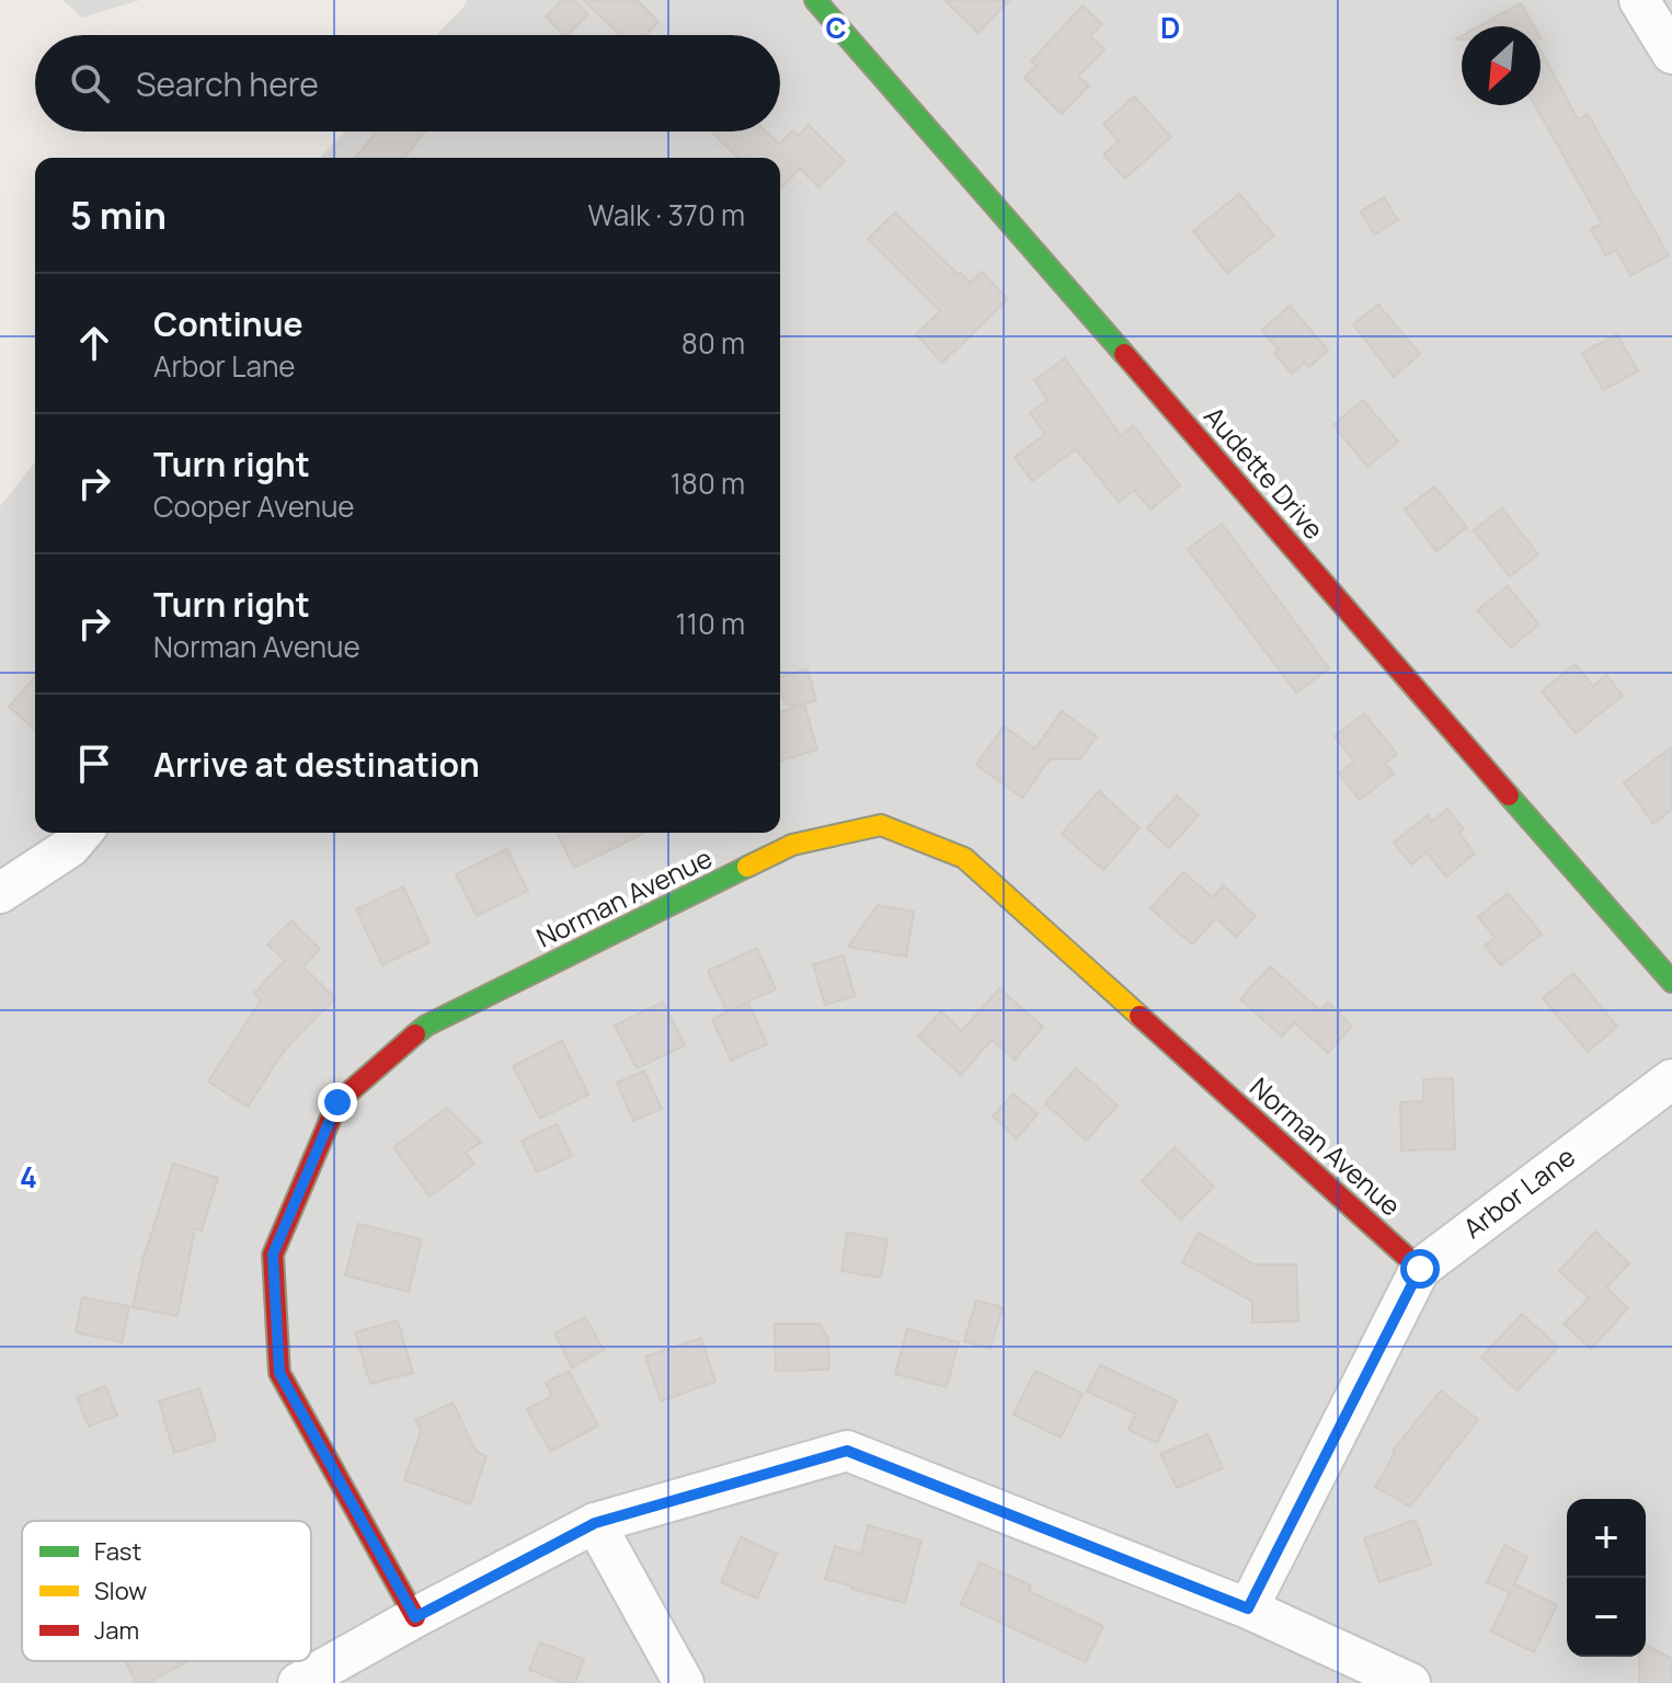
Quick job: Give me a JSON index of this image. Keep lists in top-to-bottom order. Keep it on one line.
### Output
{"streets":{"street":["Audette Drive","Norman Avenue","Arbor Lane"]},"crossings":[["Norman Avenue","Arbor Lane"]],"legend":["Fast","Slow","Jam"],"north":"bottom left","page":{"search":"Search here","heading":["5 min","Walk · 370 m"],"list":[["Continue","Arbor Lane","80 m"],["Turn right","Cooper Avenue","180 m"],["Turn right","Norman Avenue","110 m"],"Arrive at destination"],"map_buttons":["+","−"]},"grid":{"columns":["C","D"],"rows":["4"]}}
